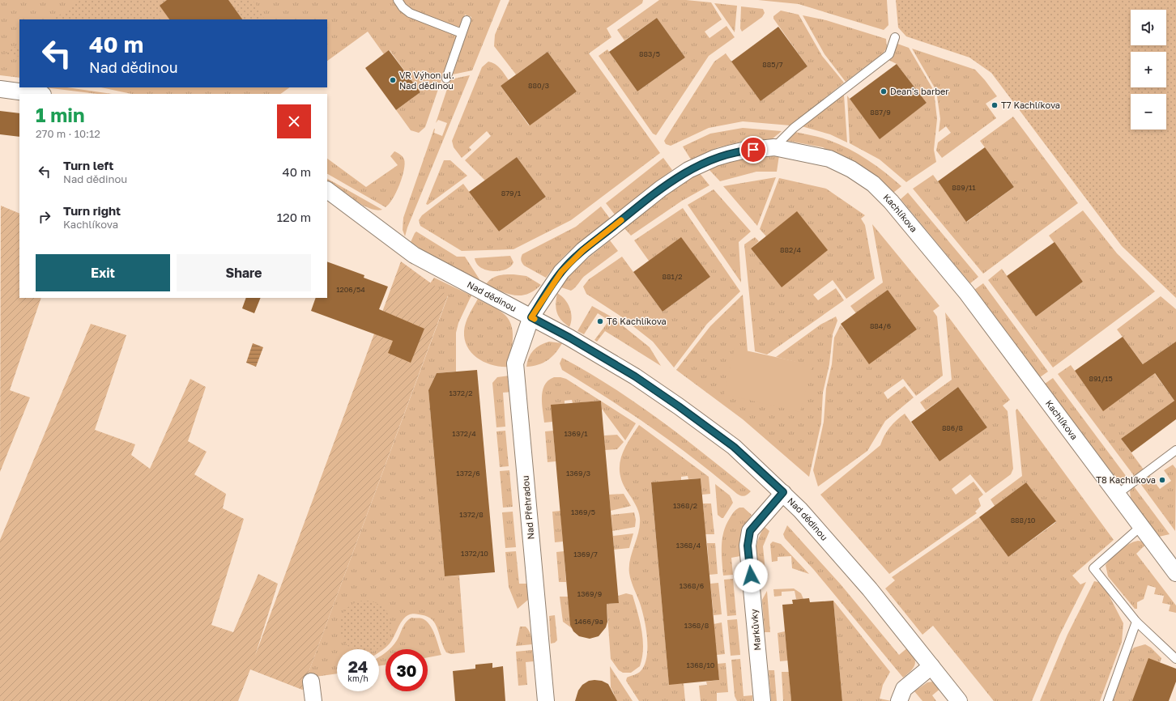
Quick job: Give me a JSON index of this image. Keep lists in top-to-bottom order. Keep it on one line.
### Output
{"streets":{"street":["Kachlíkova","Nad dědinou","Nad Přehradou","Markůvky"]},"crossings":[["Kachlíkova","Nad dědinou"],["Kachlíkova","Nad Přehradou"],["Nad dědinou","Nad Přehradou"],["Nad dědinou","Markůvky"]],"places":["VR Výhon ul. Nad dědinou","Dean's barber","T7 Kachlíkova","T6 Kachlíkova","T8 Kachlíkova"],"house_numbers":["883/5","885/7","880/3","887/9","889/11","879/1","882/4","881/2","1206/54","884/6","891/15","1372/2","886/8","1372/4","1369/1","1372/6","1369/3","1368/2","1369/5","1372/8","888/10","1368/4","1372/10","1369/7","1368/6","1369/9","1466/9a","1368/8","1368/10"],"page":{"map_buttons":["+","−"],"turn":["40 m","Nad dědinou"],"heading":["1 min","270 m · 10:12"],"list":[{"name":"Turn left","note":"Nad dědinou","value":"40 m"},{"name":"Turn right","note":"Kachlíkova","value":"120 m"}],"buttons":["Exit","Share"],"speed":"24 km/h","limit":"30"}}
